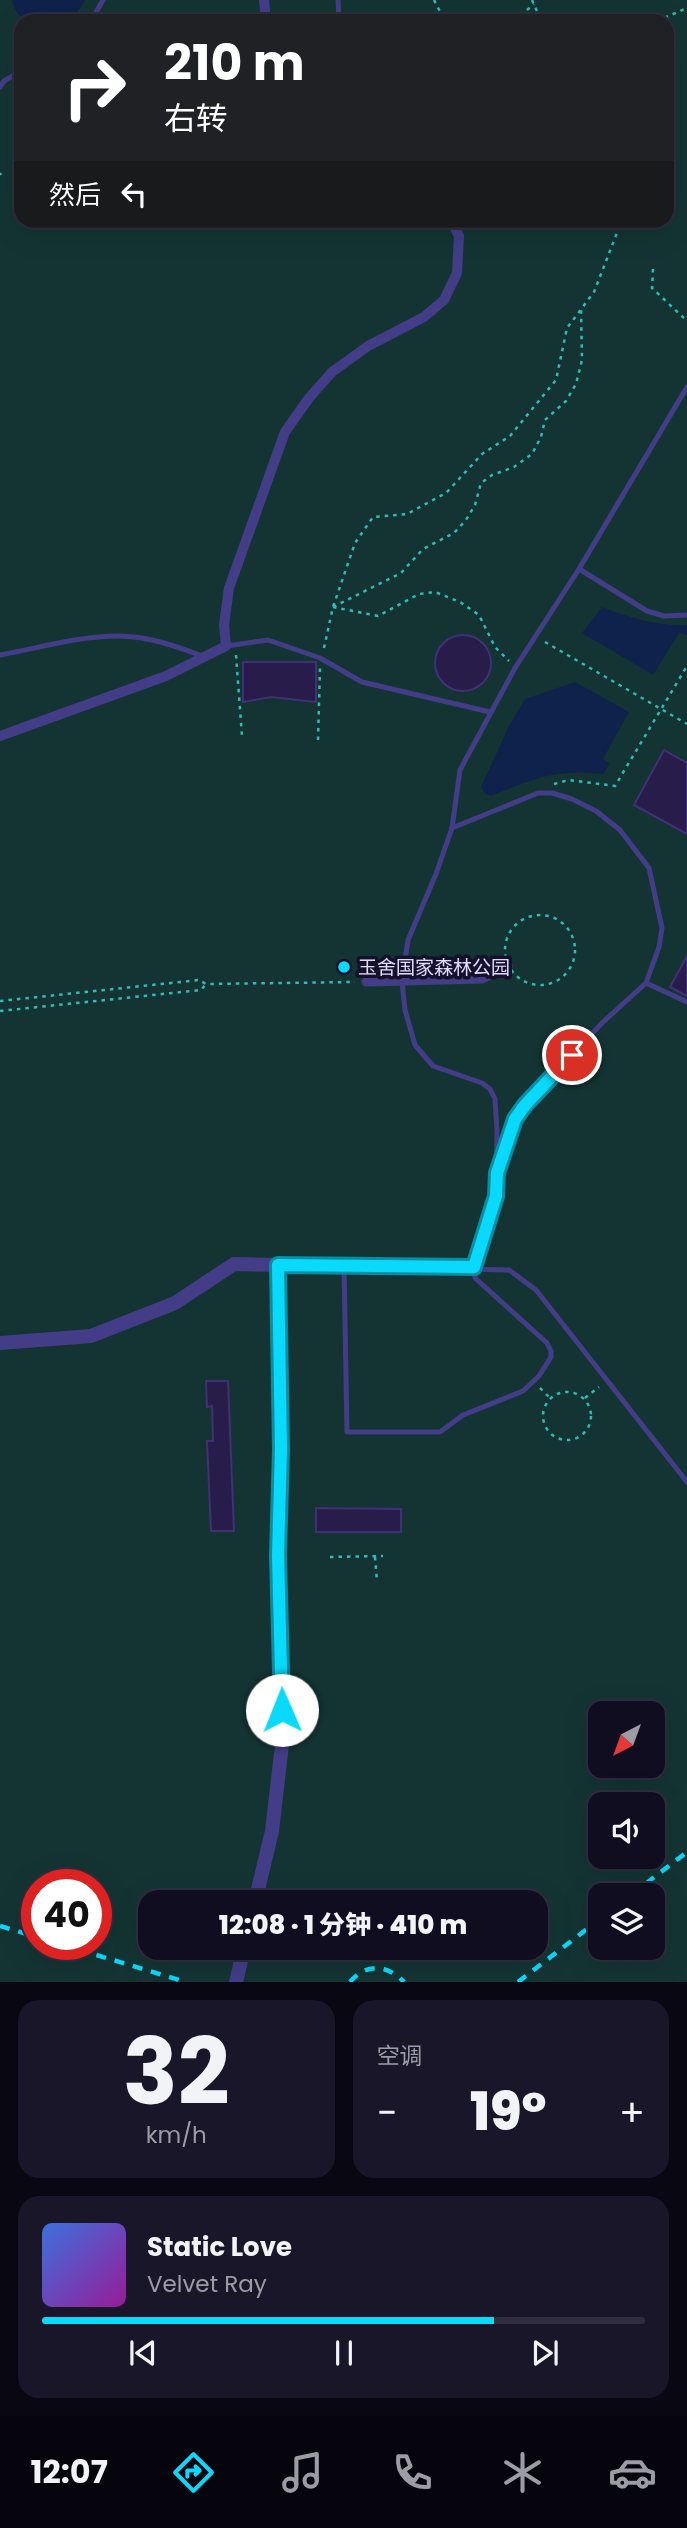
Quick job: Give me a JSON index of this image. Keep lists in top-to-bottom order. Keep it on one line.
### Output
{"places":["玉舍国家森林公园"],"north":"bottom left","page":{"turn":["210 m","右转"],"then":"然后","limit":"40","trip":"12:08 · 1 分钟 · 410 m","tile":[["32","km/h"],"空调"],"heat":["−","19°","+"],"song":["Static Love","Velvet Ray"],"tabs":"12:07"}}
